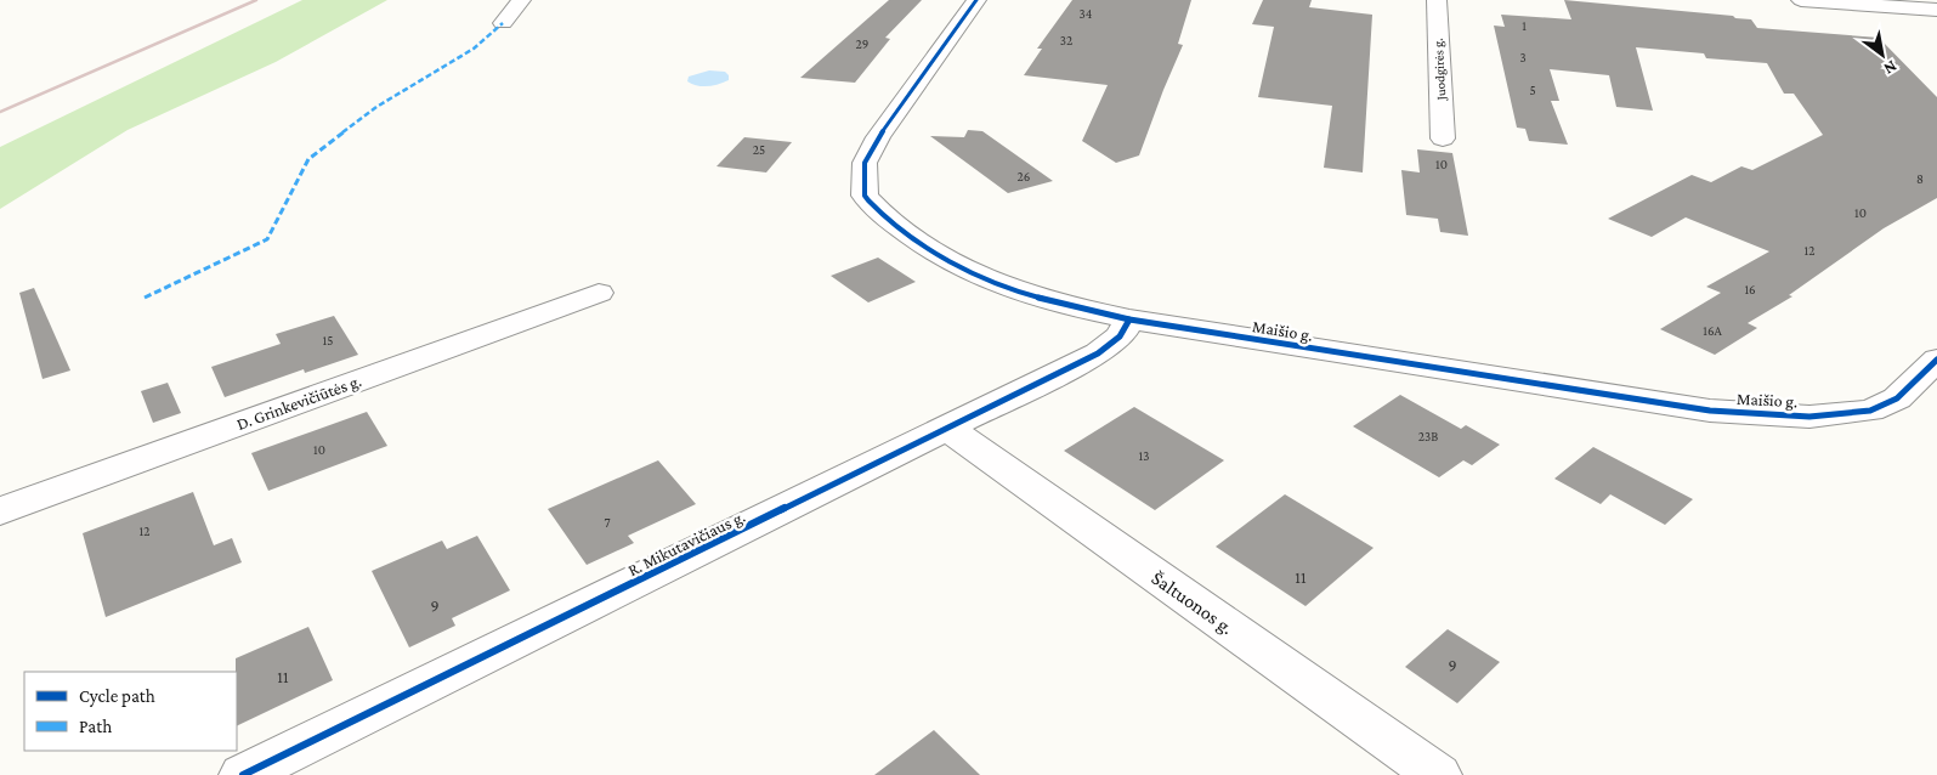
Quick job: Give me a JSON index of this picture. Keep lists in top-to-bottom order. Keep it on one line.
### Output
{"streets":{"street":["Juodgirės g.","Maišio g.","D. Grinkevičiūtės g.","R. Mikutavičiaus g.","Šaltuonos g."]},"crossings":[["Maišio g.","R. Mikutavičiaus g."],["R. Mikutavičiaus g.","Šaltuonos g."]],"house_numbers":["34","1","32","29","3","5","25","10","26","8","10","12","16","16A","15","23B","10","13","7","12","11","9","9","11"],"legend":["Cycle path","Path"],"north":"bottom right"}
